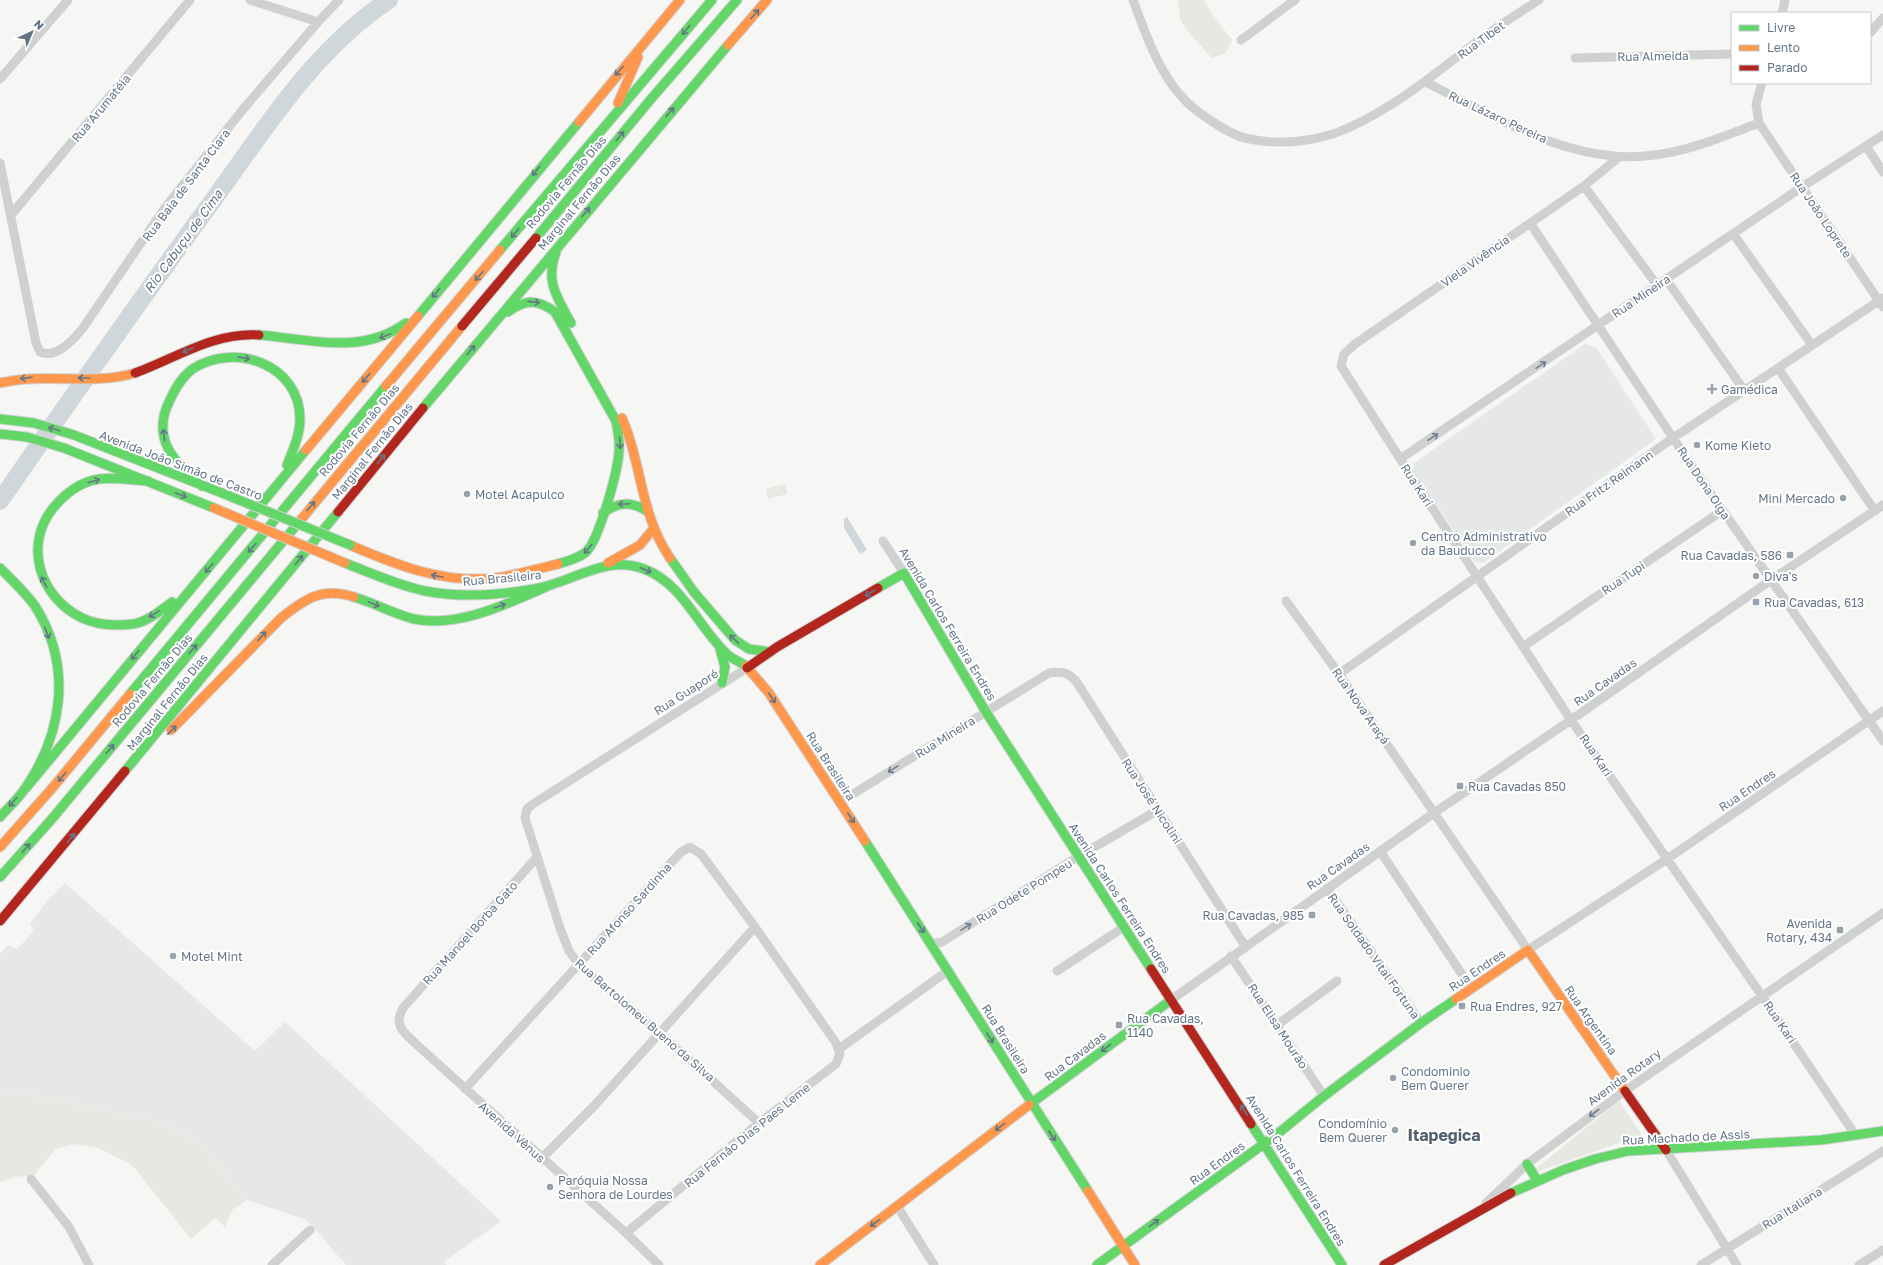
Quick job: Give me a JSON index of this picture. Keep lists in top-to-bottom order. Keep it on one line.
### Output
{"streets":{"main road":["Rodovia Fernão Dias","Marginal Fernão Dias","Avenida João Simão de Castro","Rua Brasileira","Avenida Carlos Ferreira Endres","Rua Cavadas","Rua Guaporé","Rua Endres","Rua Argentina","Avenida Rotary","Rua Machado de Assis"],"street":["Rua Tibet","Rua Almeida","Rua Arumatéia","Rua Lázaro Pereira","Rua Baia de Santa Clara","Rua João Loprete","Viela Vivência","Rua Mineira","Rua Fritz Reimann","Rua Dona Olga","Rua Kari","Rua Tupi","Rua Nova Araçá","Rua José Nicolini","Rua Odete Pompeu","Rua Afonso Sardinha","Rua Manoel Borba Gato","Rua Soldado Vital Fortuna","Rua Bartolomeu Bueno da Silva","Rua Elisa Mourão","Avenida Vênus","Rua Fernão Dias Paes Leme","Rua Italiana"]},"crossings":[["Rua Tibet","Rua Lázaro Pereira"],["Rua Arumatéia","Rua Baia de Santa Clara"],["Rua Lázaro Pereira","Rua João Loprete"],["Rua Lázaro Pereira","Viela Vivência"],["Marginal Fernão Dias","Rua Brasileira"],["Rua João Loprete","Rua Mineira"],["Rua João Loprete","Rua Fritz Reimann"],["Viela Vivência","Rua Dona Olga"],["Viela Vivência","Rua Kari"],["Rua Mineira","Rua Dona Olga"],["Rua Mineira","Rua Kari"],["Rua Mineira","Rua Brasileira"],["Rua Mineira","Avenida Carlos Ferreira Endres"],["Rua Mineira","Rua José Nicolini"],["Avenida João Simão de Castro","Rua Brasileira"],["Rua Fritz Reimann","Rua Dona Olga"],["Rua Fritz Reimann","Rua Kari"],["Rua Fritz Reimann","Rua Nova Araçá"],["Rua Dona Olga","Rua Tupi"],["Rua Dona Olga","Rua Cavadas"],["Rua Dona Olga","Rua Endres"],["Rua Kari","Rua Tupi"],["Rua Kari","Rua Cavadas"],["Rua Kari","Rua Endres"],["Rua Kari","Avenida Rotary"],["Rua Kari","Rua Machado de Assis"],["Rua Brasileira","Rua Cavadas"],["Rua Brasileira","Rua Guaporé"],["Rua Brasileira","Rua Endres"],["Rua Brasileira","Rua Odete Pompeu"],["Avenida Carlos Ferreira Endres","Rua Cavadas"],["Avenida Carlos Ferreira Endres","Rua Guaporé"],["Avenida Carlos Ferreira Endres","Rua Endres"],["Avenida Carlos Ferreira Endres","Rua Odete Pompeu"],["Rua Cavadas","Rua Nova Araçá"],["Rua Cavadas","Rua José Nicolini"],["Rua Cavadas","Rua Soldado Vital Fortuna"],["Rua Cavadas","Rua Argentina"],["Rua Cavadas","Rua Elisa Mourão"],["Rua Guaporé","Rua Manoel Borba Gato"],["Rua Guaporé","Rua Bartolomeu Bueno da Silva"],["Rua Nova Araçá","Rua Argentina"],["Rua Endres","Rua Soldado Vital Fortuna"],["Rua Endres","Rua Argentina"],["Rua Endres","Rua Elisa Mourão"],["Rua José Nicolini","Rua Odete Pompeu"],["Rua Afonso Sardinha","Rua Bartolomeu Bueno da Silva"],["Rua Afonso Sardinha","Avenida Vênus"],["Rua Manoel Borba Gato","Rua Bartolomeu Bueno da Silva"],["Rua Manoel Borba Gato","Avenida Vênus"],["Rua Bartolomeu Bueno da Silva","Rua Fernão Dias Paes Leme"],["Rua Argentina","Avenida Rotary"],["Rua Argentina","Rua Machado de Assis"],["Rua Argentina","Rua Italiana"],["Avenida Rotary","Rua Machado de Assis"],["Avenida Vênus","Rua Fernão Dias Paes Leme"]],"one_way":["Rua Odete Pompeu"],"districts":["Itapegica"],"water":["Rio Cabuçu de Cima"],"places":{"health":["Gamédica"],"other":["Kome Kieto","Motel Acapulco","Mini Mercado","Centro Administrativo da Bauducco","Diva's","Motel Mint","Condominio Bem Querer","Condomínio Bem Querer","Paróquia Nossa Senhora de Lourdes"],"transit":["Rua Cavadas, 586","Rua Cavadas, 613","Rua Cavadas 850","Rua Cavadas, 985","Avenida Rotary, 434","Rua Endres, 927","Rua Cavadas, 1140"]},"legend":["Livre","Lento","Parado"],"north":"top right"}
